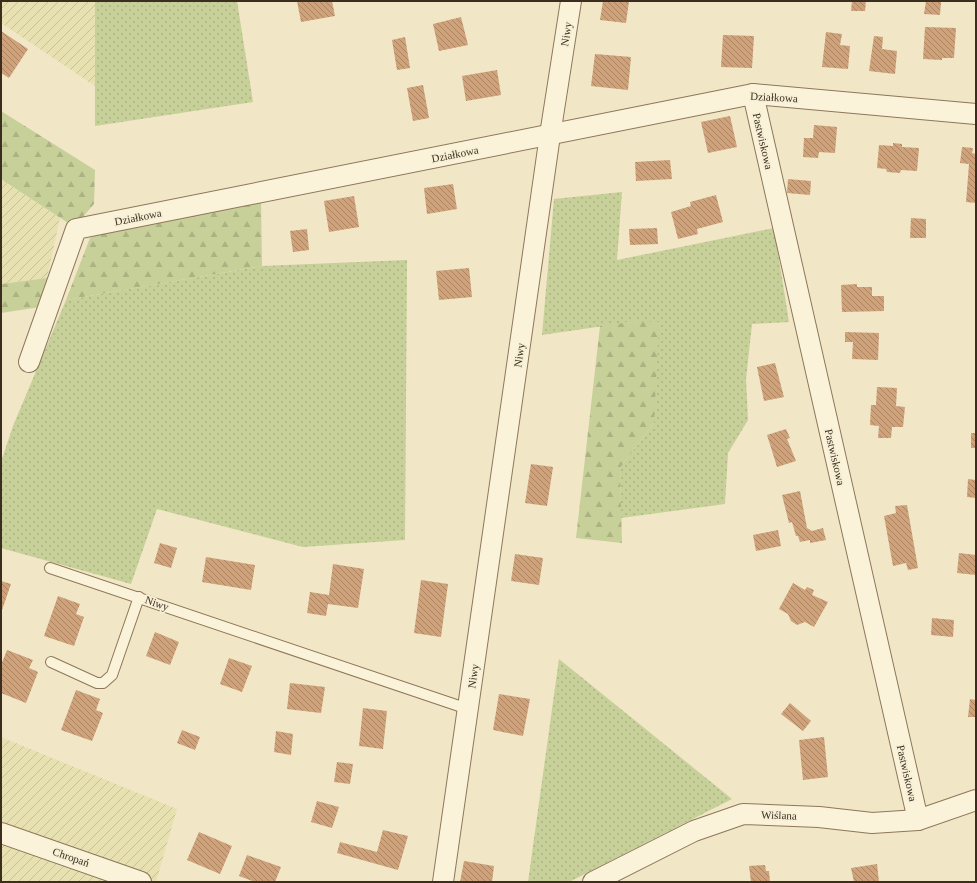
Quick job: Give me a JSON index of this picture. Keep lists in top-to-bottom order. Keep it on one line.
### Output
{"streets":{"street":["Niwy","Działkowa","Pastwiskowa","Wiślana","Chropań"]},"crossings":[["Niwy","Działkowa"],["Działkowa","Pastwiskowa"],["Pastwiskowa","Wiślana"]]}
